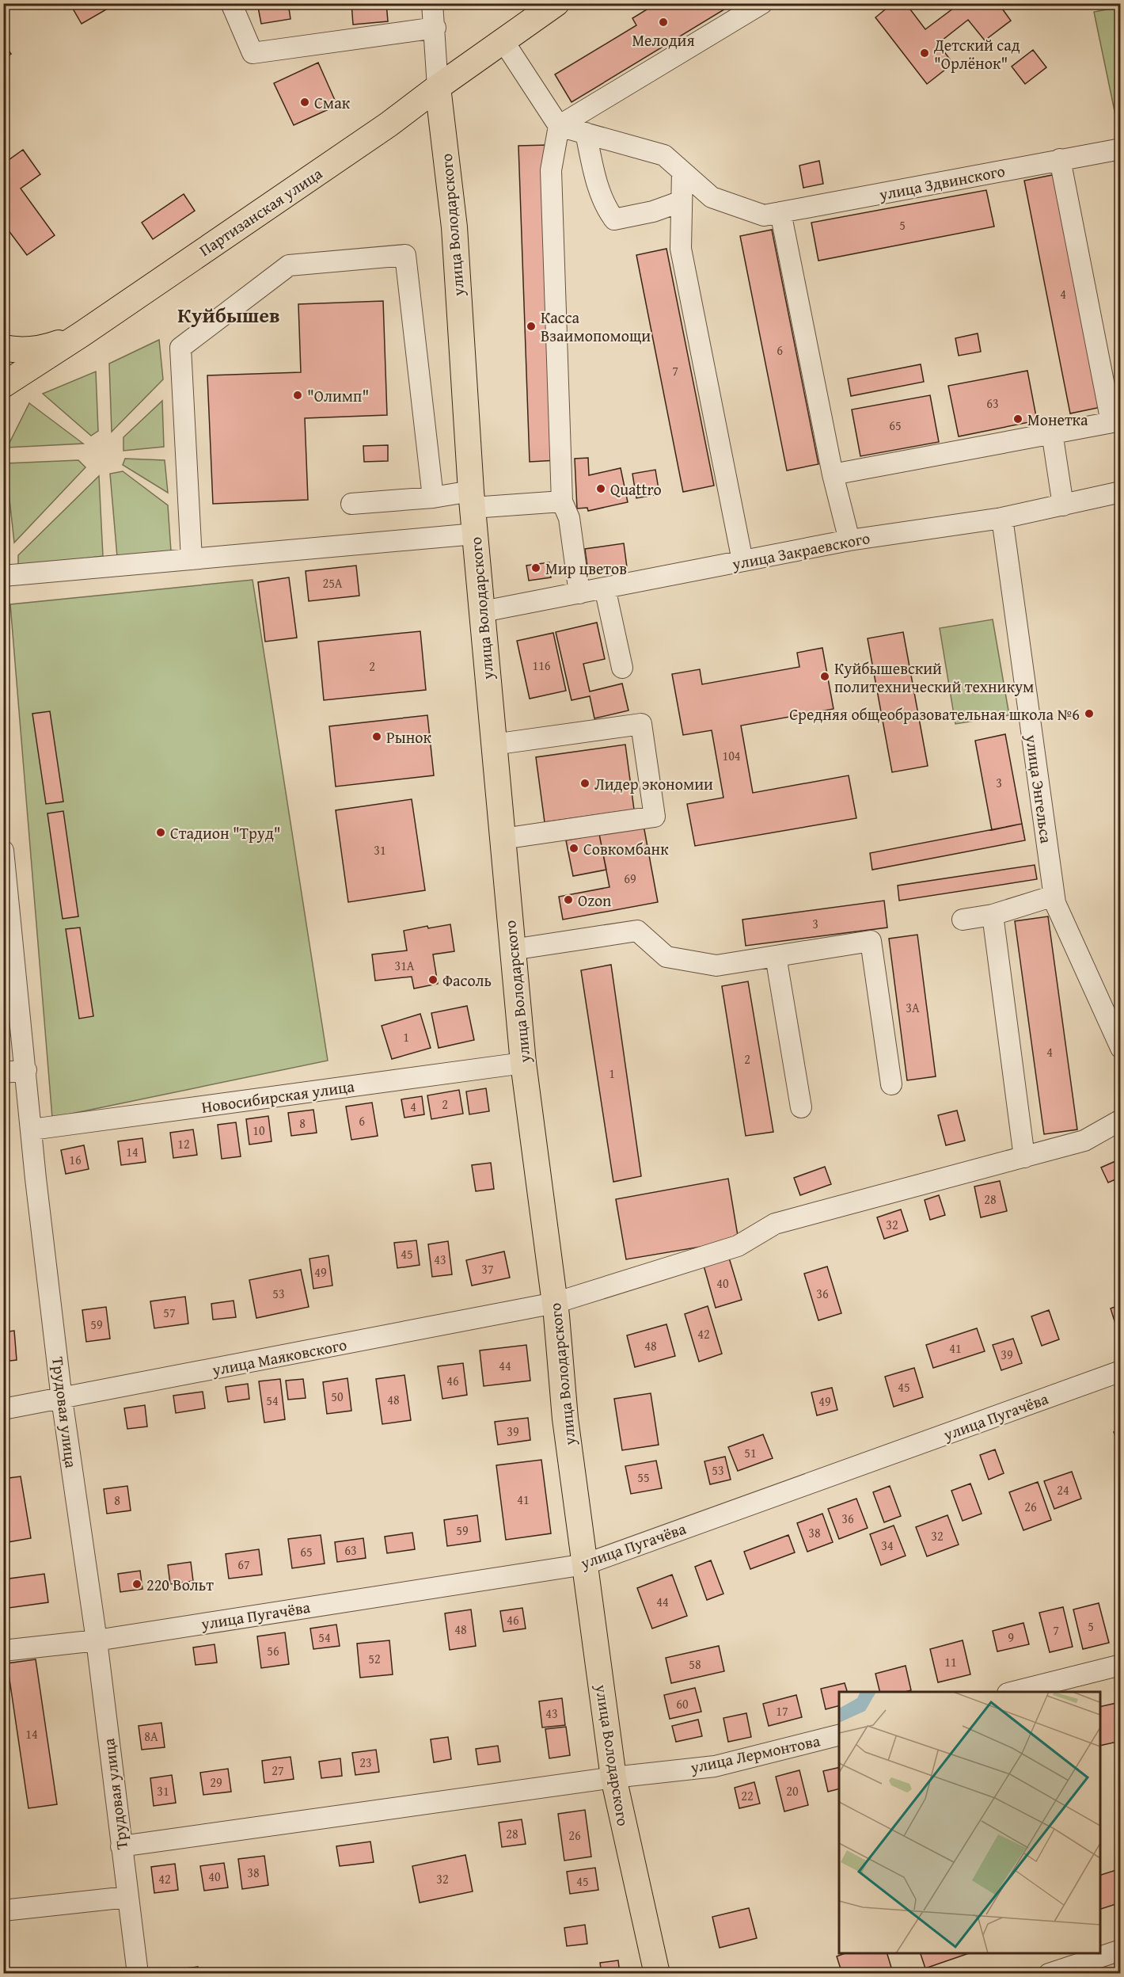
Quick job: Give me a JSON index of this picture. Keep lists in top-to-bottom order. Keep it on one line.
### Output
{"streets":{"main road":["Партизанская улица","улица Володарского"],"street":["улица Здвинского","улица Закраевского","улица Энгельса","Новосибирская улица","улица Маяковского","Трудовая улица","улица Пугачёва","улица Лермонтова"]},"crossings":[["Партизанская улица","улица Володарского"],["улица Володарского","улица Закраевского"],["улица Володарского","Новосибирская улица"],["улица Володарского","улица Маяковского"],["улица Володарского","улица Пугачёва"],["улица Володарского","улица Лермонтова"],["улица Закраевского","улица Энгельса"],["Новосибирская улица","Трудовая улица"],["улица Маяковского","Трудовая улица"],["Трудовая улица","улица Пугачёва"],["Трудовая улица","улица Лермонтова"]],"districts":["Куйбышев"],"places":["Мелодия","Детский сад \"Орлёнок\"","Смак","Касса Взаимопомощи","\"Олимп\"","Монетка","Quattro","Мир цветов","Куйбышевский политехнический техникум","Средняя общеобразовательная школа №6","Рынок","Лидер экономии","Стадион \"Труд\"","Совкомбанк","Ozon","Фасоль","220 Вольт"],"house_numbers":["5","4","6","7","63","65","25А","116","2","104","3","31","69","3","31А","3А","1","4","2","1","2","4","6","8","10","12","14","16","28","32","45","43","37","49","40","53","36","57","59","42","48","41","39","44","46","45","50","48","54","49","39","51","53","55","24","41","8","26","36","59","38","32","34","63","65","67","44","46","5","48","7","54","9","56","52","11","58","60","17","43","14","8А","23","27","29","31","20","22","28","26","38","40","42","32","45"]}
